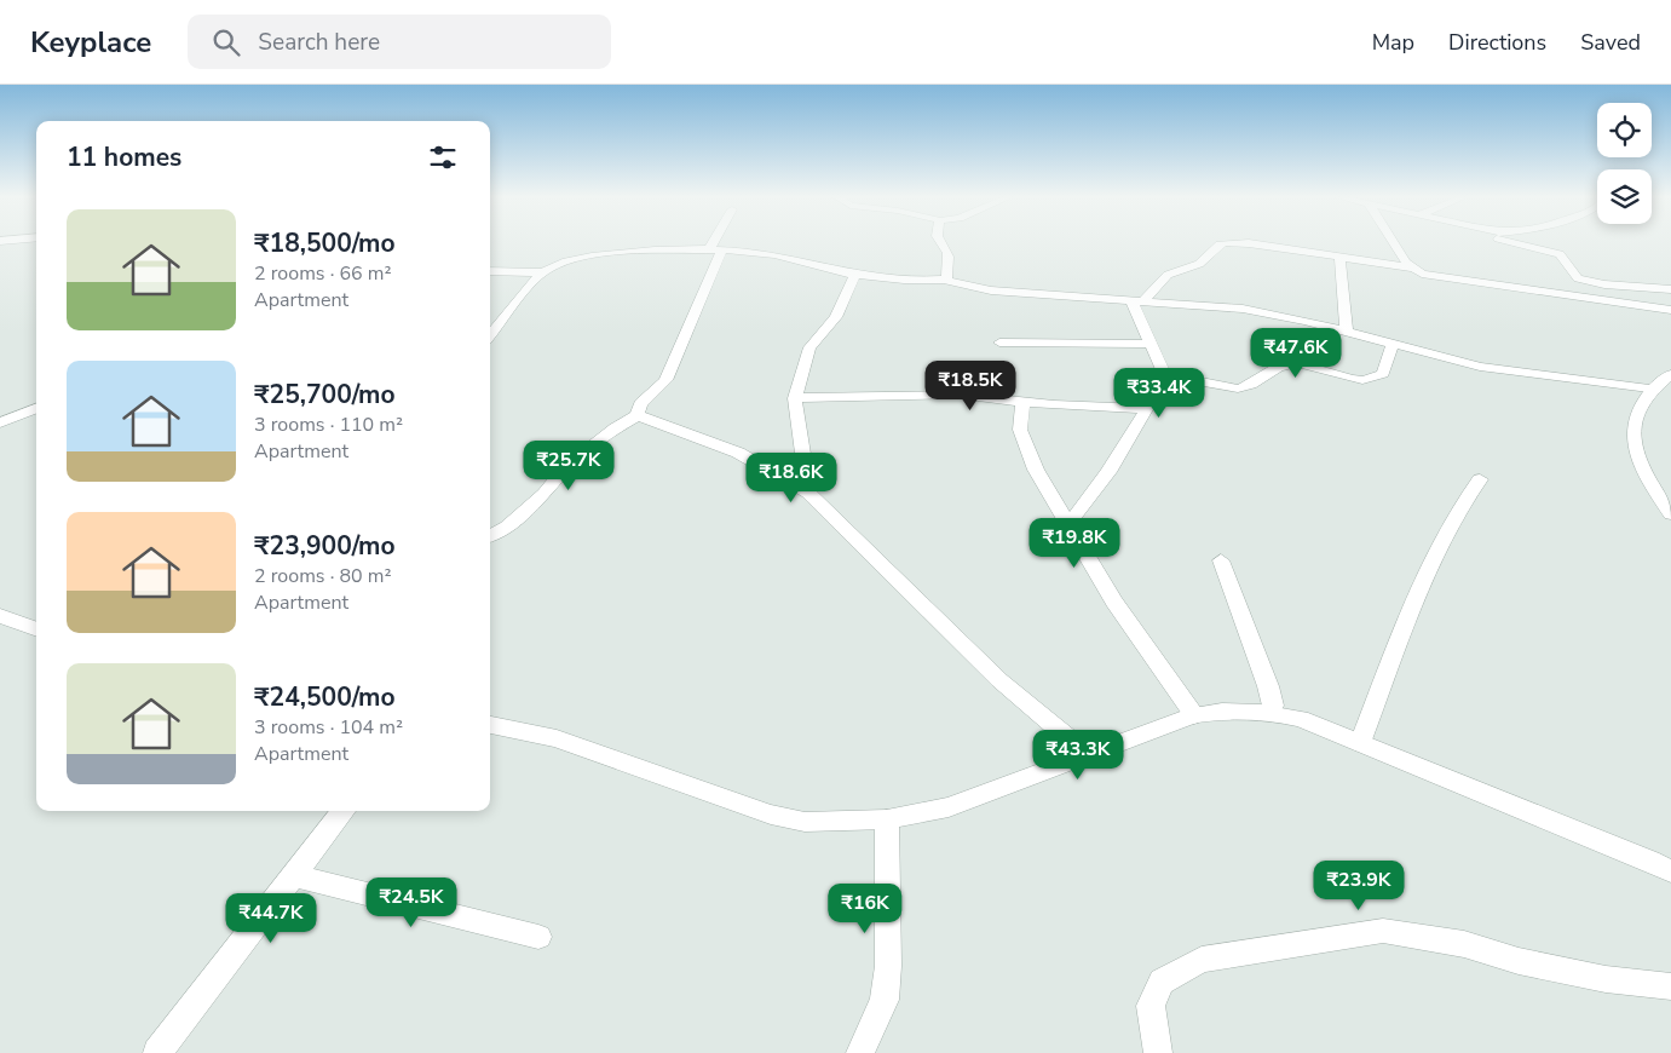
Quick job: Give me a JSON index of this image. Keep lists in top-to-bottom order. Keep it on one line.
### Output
{"page":{"header":"Keyplace","search":"Search here","nav":["Map","Directions","Saved"],"heading":"11 homes","list":[{"name":"₹18,500/mo","note":"2 rooms · 66 m² · Apartment"},{"name":"₹25,700/mo","note":"3 rooms · 110 m² · Apartment"},{"name":"₹23,900/mo","note":"2 rooms · 80 m² · Apartment"},{"name":"₹24,500/mo","note":"3 rooms · 104 m² · Apartment"}],"price":["₹47.6K","₹18.5K","₹33.4K","₹25.7K","₹18.6K","₹19.8K","₹43.3K","₹23.9K","₹24.5K","₹16K","₹44.7K"]}}
